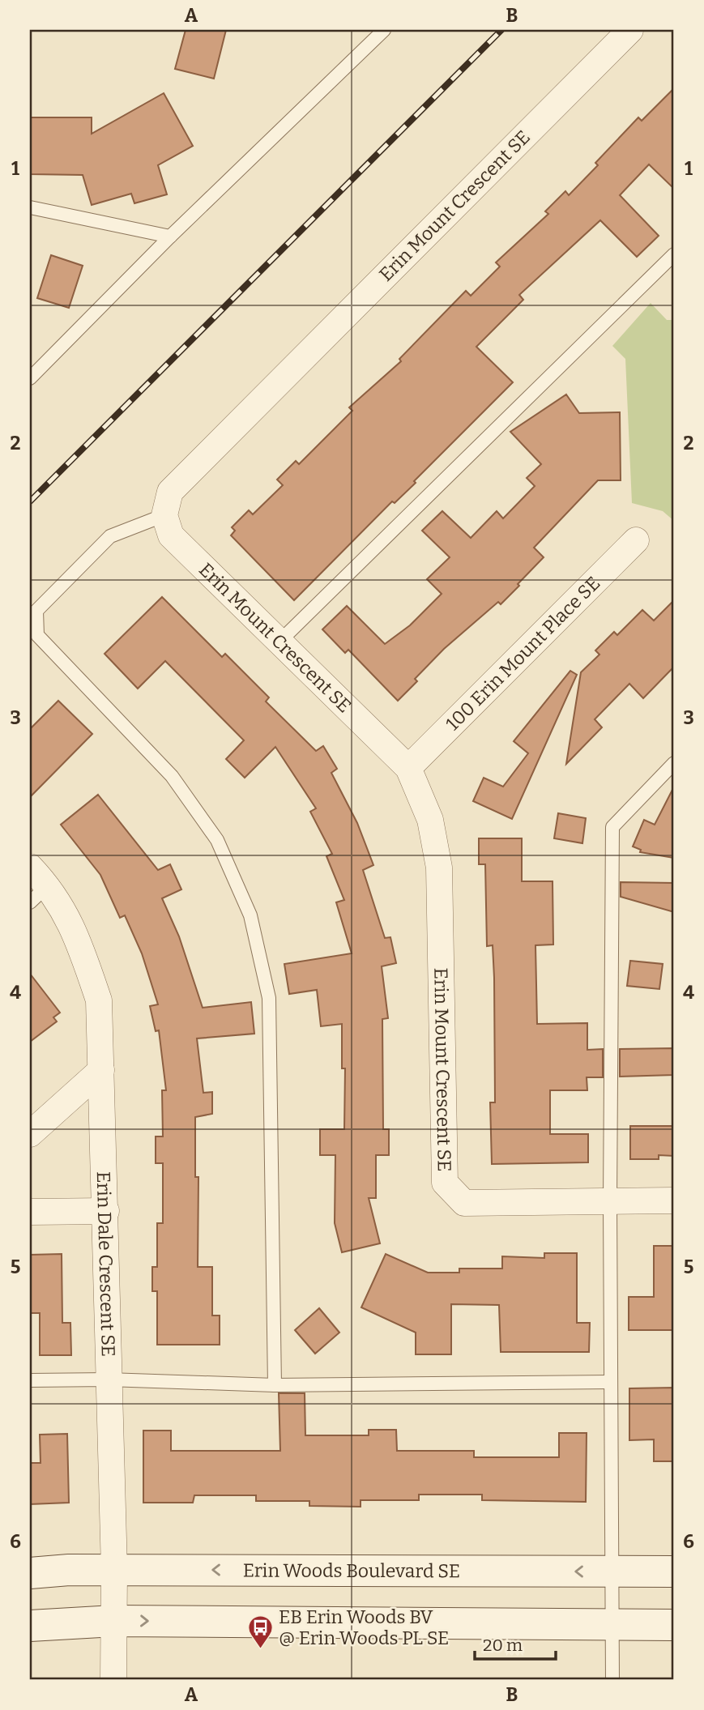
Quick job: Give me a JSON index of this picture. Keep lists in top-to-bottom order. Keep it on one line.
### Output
{"streets":{"street":["Erin Mount Crescent SE","100 Erin Mount Place SE","Erin Dale Crescent SE","Erin Woods Boulevard SE"]},"crossings":[["Erin Mount Crescent SE","100 Erin Mount Place SE"],["Erin Dale Crescent SE","Erin Woods Boulevard SE"]],"places":{"bus stop":["EB Erin Woods BV @ Erin Woods PL SE"]},"scale_bar":"20 m","grid":{"columns":["A","B"],"rows":["1","2","3","4","5","6"]}}
